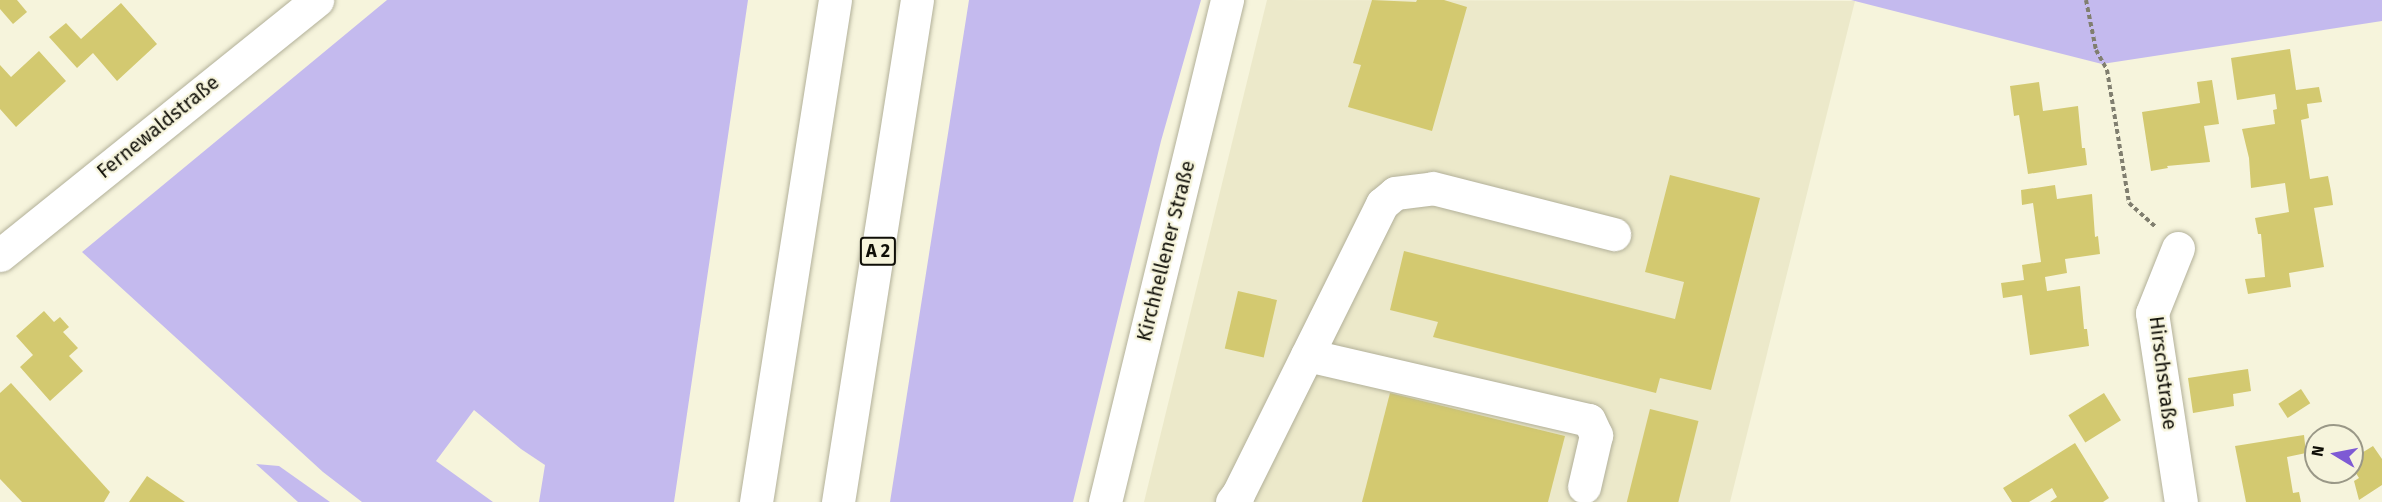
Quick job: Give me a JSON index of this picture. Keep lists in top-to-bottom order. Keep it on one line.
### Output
{"streets":{"main road":["Fernewaldstraße","A 2","Kirchhellener Straße","Hirschstraße"]},"north":"left"}
